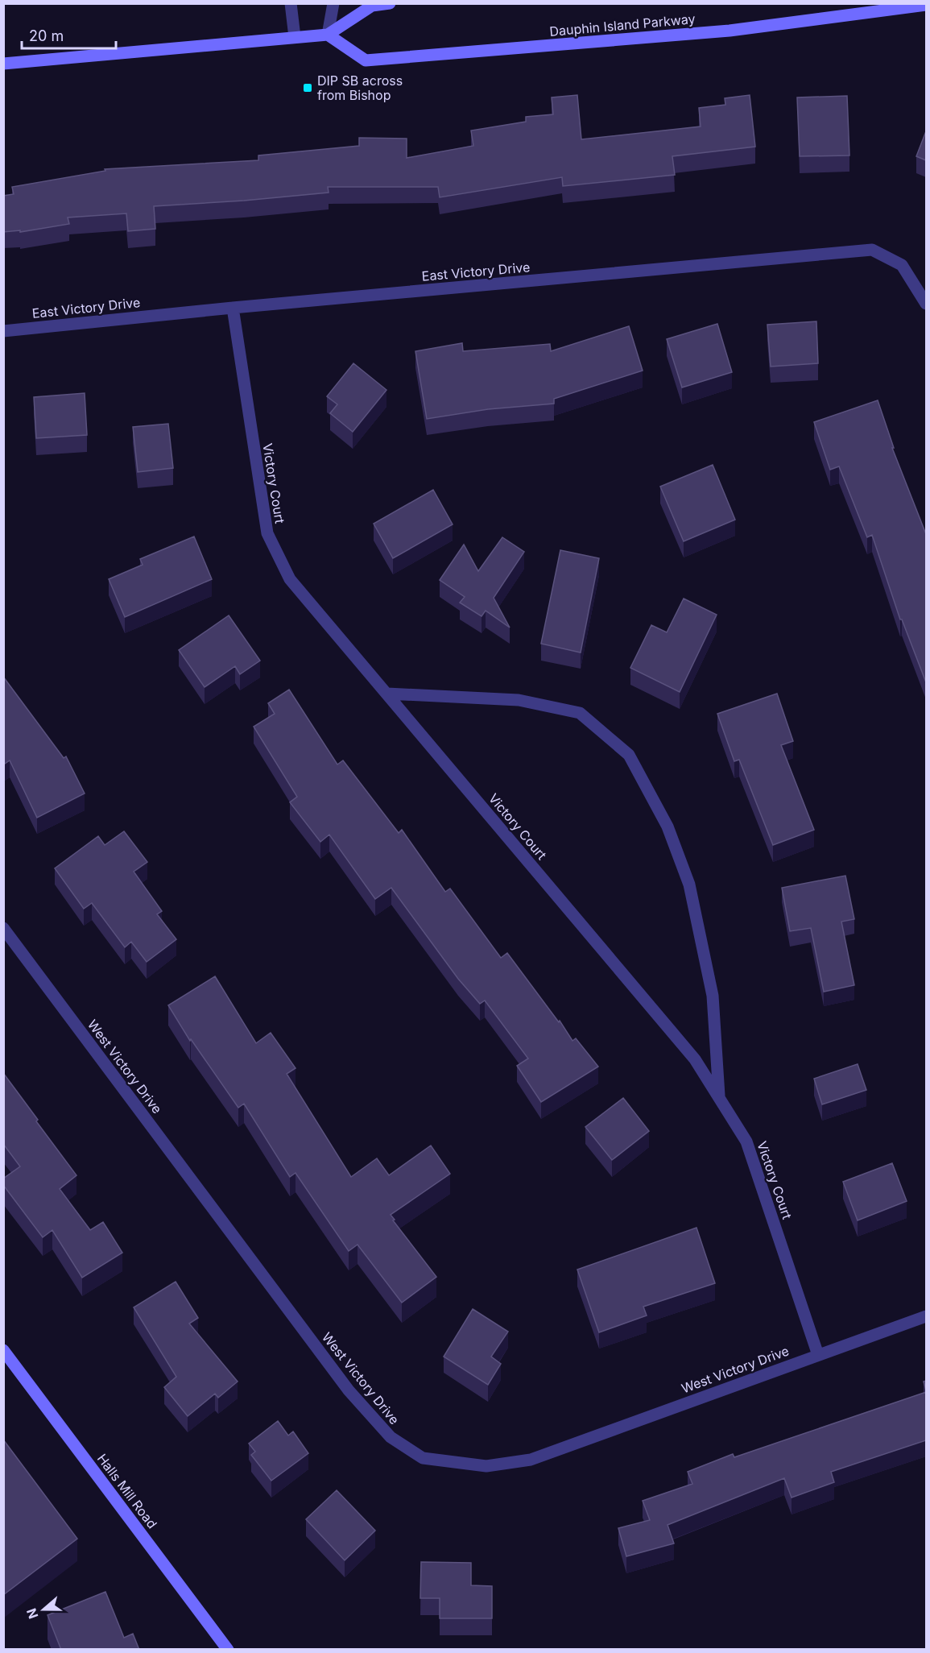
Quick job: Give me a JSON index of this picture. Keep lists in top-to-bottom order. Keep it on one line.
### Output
{"streets":{"main road":["Dauphin Island Parkway","Halls Mill Road"],"street":["East Victory Drive","Victory Court","West Victory Drive"]},"crossings":[["East Victory Drive","Victory Court"],["Victory Court","West Victory Drive"]],"places":{"transit":["DIP SB across from Bishop"]},"scale_bar":"20 m","north":"left"}
